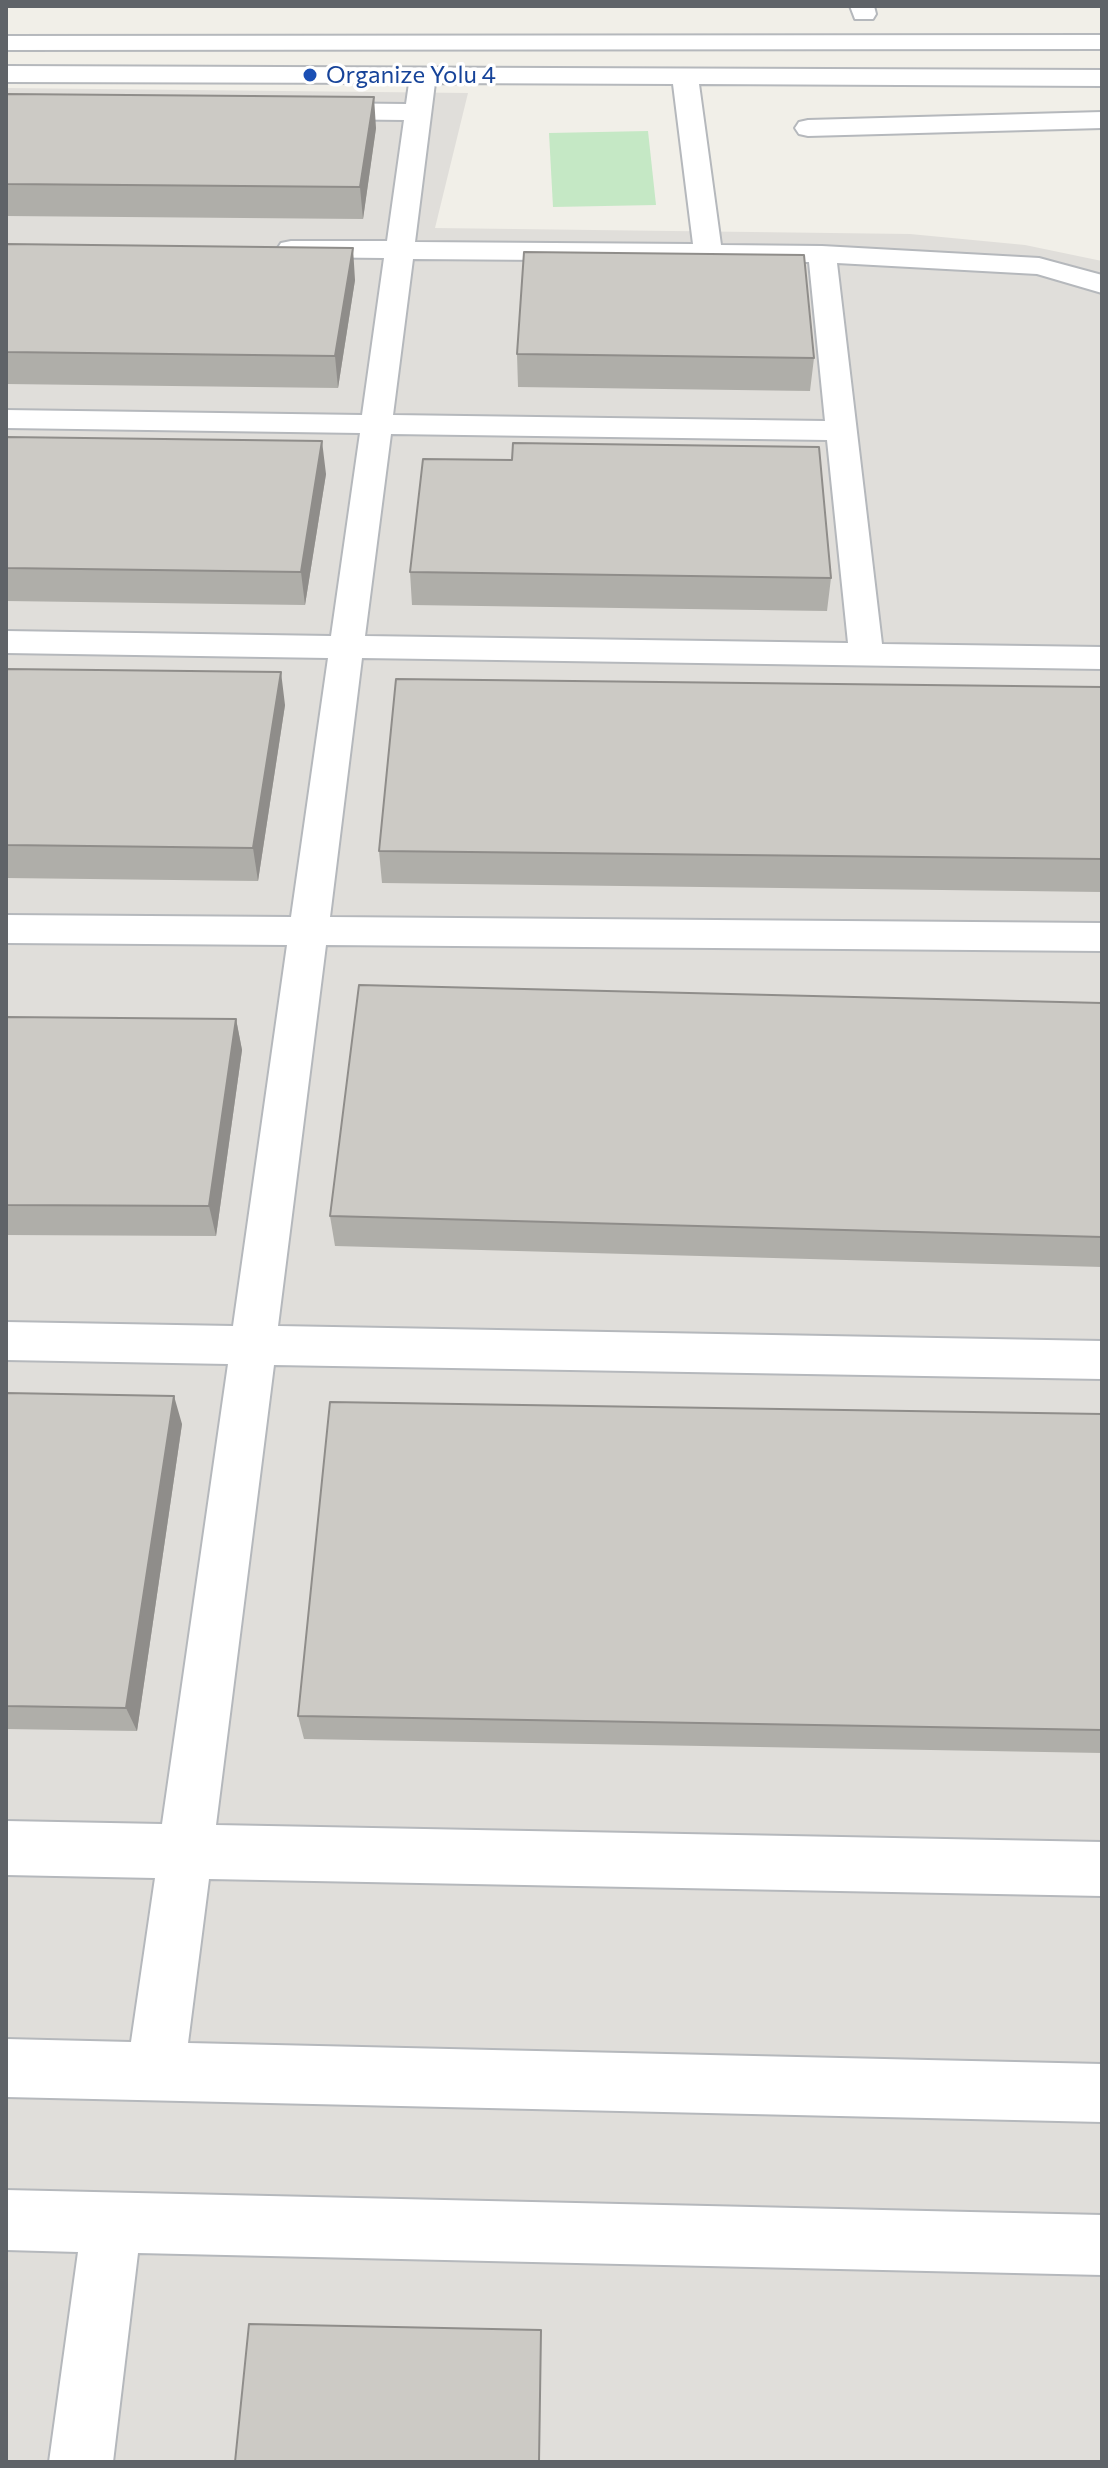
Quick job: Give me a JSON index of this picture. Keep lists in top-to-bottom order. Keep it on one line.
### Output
{"places":["Organize Yolu 4"]}
